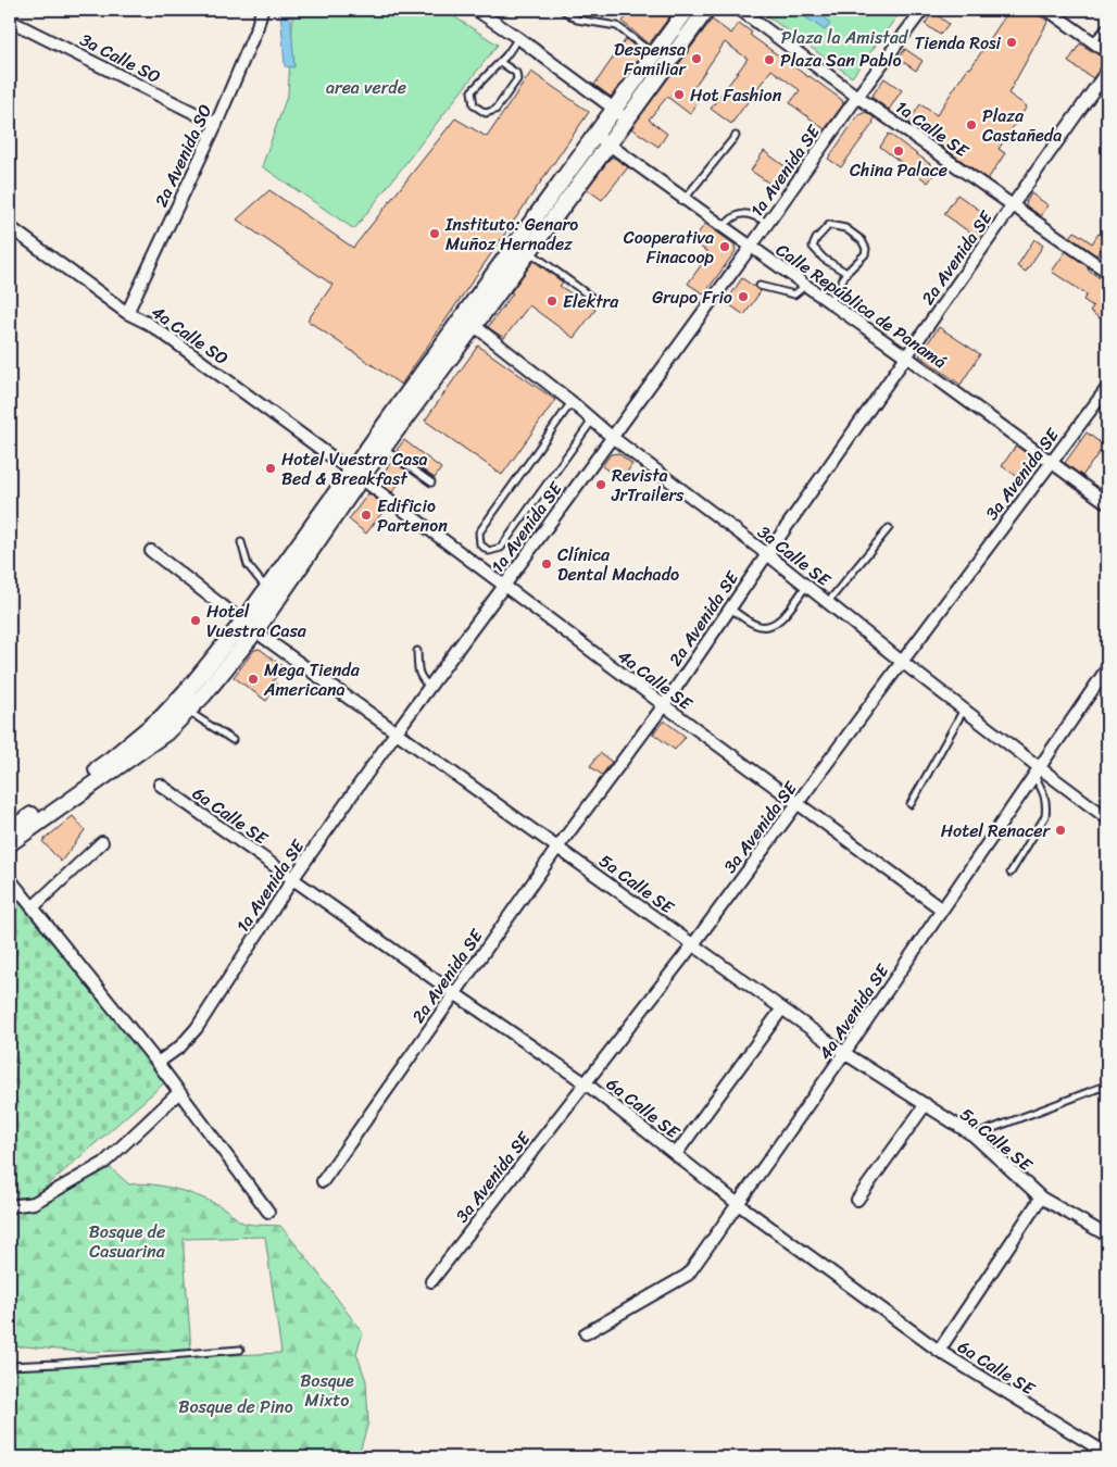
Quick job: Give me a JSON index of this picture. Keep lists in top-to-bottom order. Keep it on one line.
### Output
{"streets":{"street":["3a Calle SO","1a Calle SE","2a Avenida SO","1a Avenida SE","2a Avenida SE","Calle República de Panamá","4a Calle SO","3a Avenida SE","3a Calle SE","4a Calle SE","6a Calle SE","5a Calle SE","4a Avenida SE"]},"crossings":[["3a Calle SO","2a Avenida SO"],["1a Calle SE","1a Avenida SE"],["1a Calle SE","2a Avenida SE"],["2a Avenida SO","4a Calle SO"],["1a Avenida SE","Calle República de Panamá"],["1a Avenida SE","3a Calle SE"],["1a Avenida SE","4a Calle SE"],["1a Avenida SE","6a Calle SE"],["1a Avenida SE","5a Calle SE"],["2a Avenida SE","Calle República de Panamá"],["2a Avenida SE","3a Calle SE"],["2a Avenida SE","4a Calle SE"],["2a Avenida SE","6a Calle SE"],["2a Avenida SE","5a Calle SE"],["Calle República de Panamá","3a Avenida SE"],["4a Calle SO","4a Calle SE"],["3a Avenida SE","3a Calle SE"],["3a Avenida SE","4a Calle SE"],["3a Avenida SE","6a Calle SE"],["3a Avenida SE","5a Calle SE"],["3a Calle SE","4a Avenida SE"],["4a Calle SE","4a Avenida SE"],["6a Calle SE","4a Avenida SE"],["5a Calle SE","4a Avenida SE"]],"parks":["Plaza la Amistad","area verde","Bosque de Casuarina","Bosque Mixto","Bosque de Pino"],"places":["Tienda Rosi","Despensa Familiar","Plaza San Pablo","Hot Fashion","Plaza Castañeda","China Palace","Instituto: Genaro Muñoz Hernadez","Cooperativa Finacoop","Grupo Frio","Elektra","Hotel Vuestra Casa Bed & Breakfast","Revista JrTrailers","Edificio Partenon","Clínica Dental Machado","Hotel Vuestra Casa","Mega Tienda Americana","Hotel Renacer"]}
